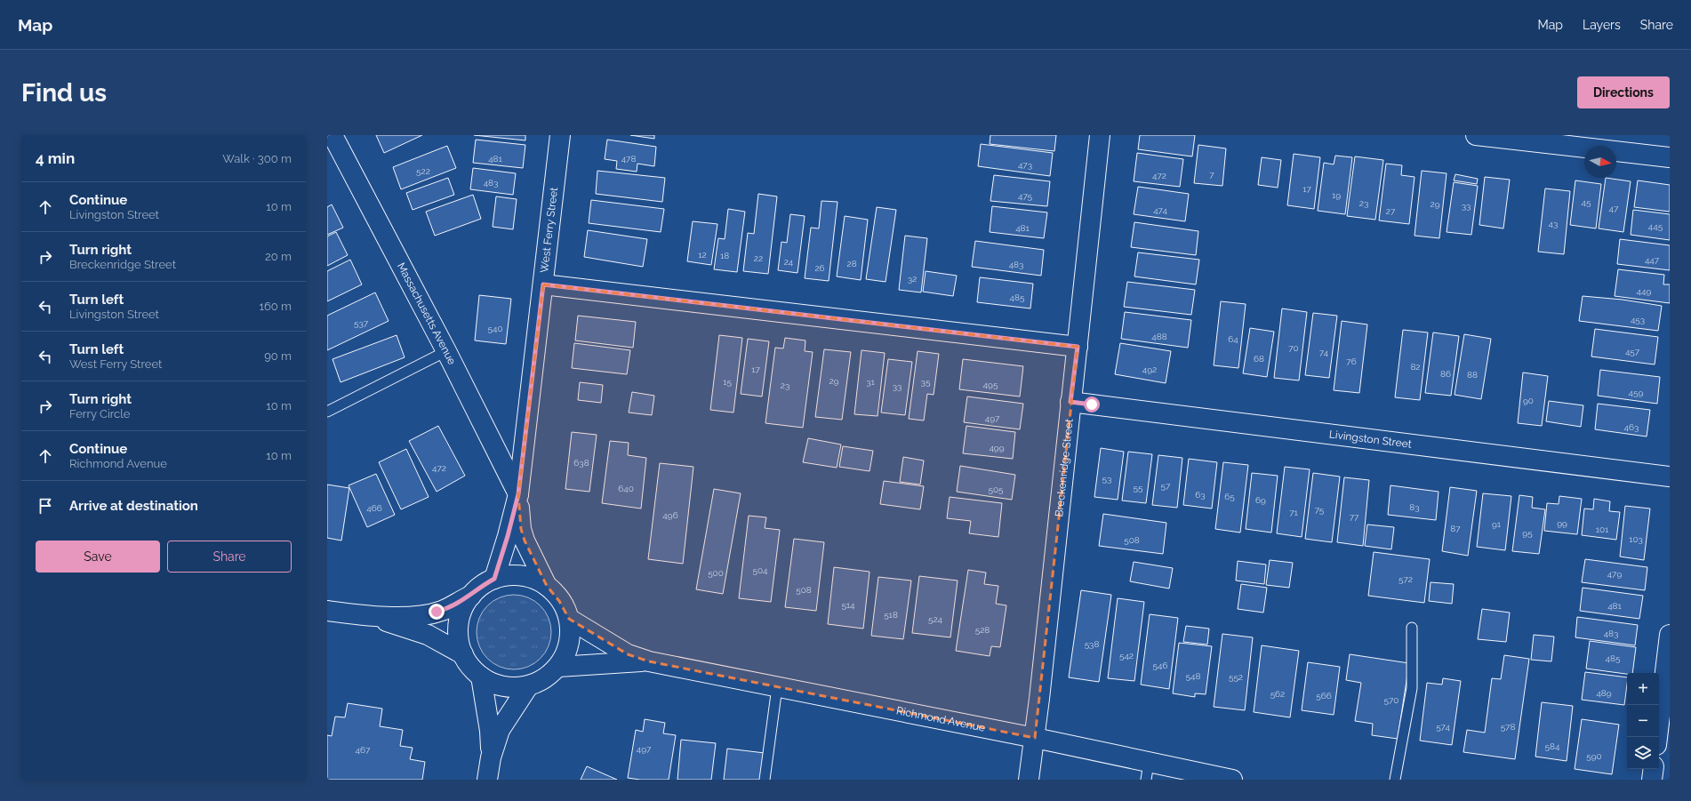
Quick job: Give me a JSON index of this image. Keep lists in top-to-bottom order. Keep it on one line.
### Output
{"streets":{"street":["West Ferry Street","Massachusetts Avenue","Livingston Street","Breckenridge Street","Richmond Avenue"]},"crossings":[["West Ferry Street","Massachusetts Avenue"],["West Ferry Street","Richmond Avenue"],["Livingston Street","Breckenridge Street"],["Breckenridge Street","Richmond Avenue"]],"house_numbers":["481","478","473","522","7","472","483","17","19","475","45","23","29","33","47","474","27","43","445","481","12","18","22","447","24","28","483","26","32","449","485","453","537","540","488","64","70","457","74","68","76","82","17","492","86","88","29","15","31","35","495","23","33","459","90","497","463","499","638","472","53","57","55","640","505","63","65","69","83","466","75","71","496","77","99","91","87","101","95","103","508","504","500","479","572","508","514","481","518","524","528","483","538","542","485","546","548","552","489","562","566","570","574","578","584","497","467","590"],"north":"right","page":{"header":"Map","nav":["Map","Layers","Share"],"buttons":["Directions",["Save","Share"]],"title":"Find us","heading":["4 min","Walk · 300 m"],"list":[["Continue","Livingston Street","10 m"],["Turn right","Breckenridge Street","20 m"],["Turn left","Livingston Street","160 m"],["Turn left","West Ferry Street","90 m"],["Turn right","Ferry Circle","10 m"],["Continue","Richmond Avenue","10 m"],"Arrive at destination"],"map_buttons":["+","−"]}}
